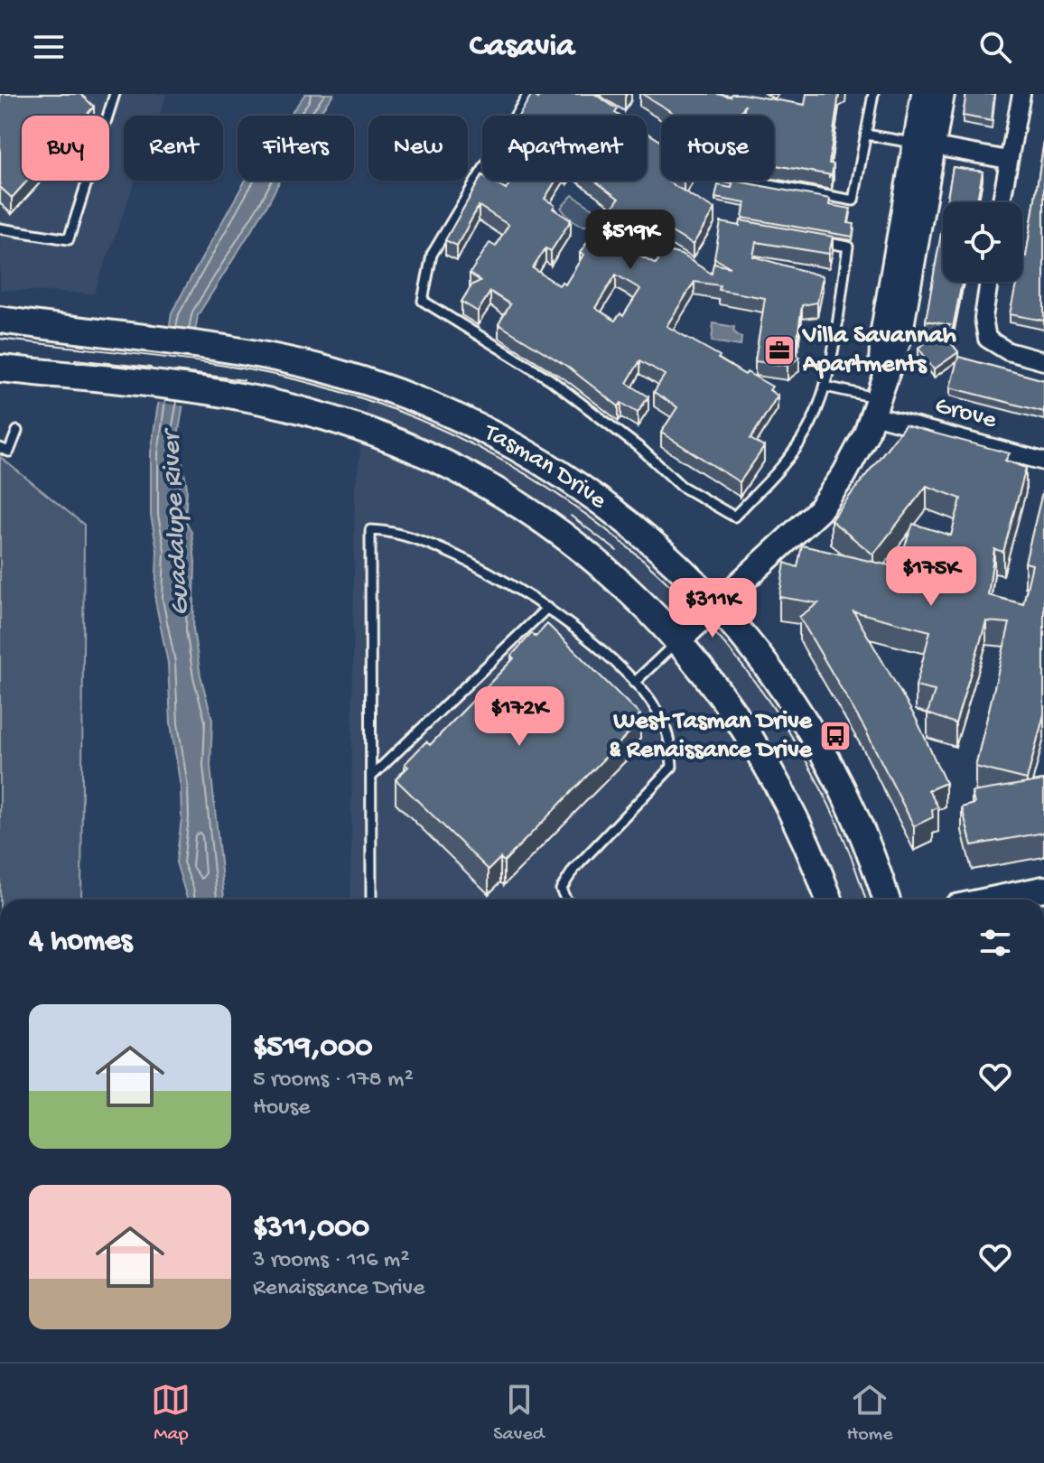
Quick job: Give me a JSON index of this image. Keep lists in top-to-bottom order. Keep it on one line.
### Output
{"streets":{"main road":["Tasman Drive"],"street":["Grove"]},"water":["Guadalupe River"],"places":{"office":["Villa Savannah Apartments"],"bus stop":["West Tasman Drive & Renaissance Drive"]},"page":{"header":"Casavia","chip":["Buy","Rent","Filters","New","Apartment","House"],"price":["$519K","$175K","$311K","$172K"],"heading":"4 homes","list":[{"name":"$519,000","note":"5 rooms · 178 m² · House"},{"name":"$311,000","note":"3 rooms · 116 m² · Renaissance Drive"}],"tabs":["Map","Saved","Home"]}}
